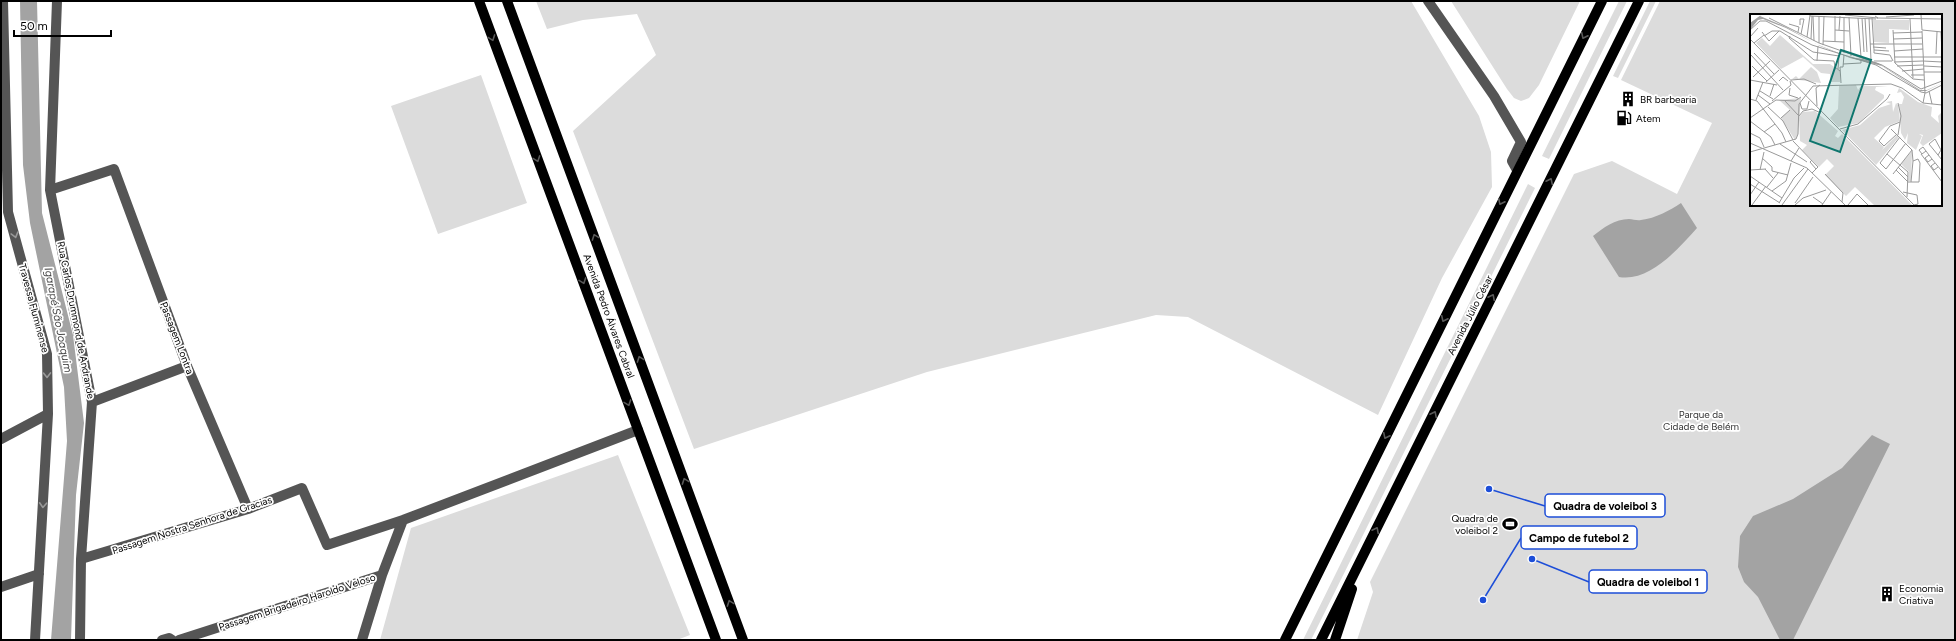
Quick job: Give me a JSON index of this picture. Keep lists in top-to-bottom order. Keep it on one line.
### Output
{"streets":{"main road":["Avenida Júlio César","Avenida Pedro Álvares Cabral"],"street":["Travessa Fluminense","Rua Carlos Drummond de Andrande","Passagem Lontra","Passagem Nostra Senhora de Gracias","Passagem Brigadeiro Haroldo Veloso"]},"crossings":[["Rua Carlos Drummond de Andrande","Passagem Lontra"],["Rua Carlos Drummond de Andrande","Passagem Nostra Senhora de Gracias"],["Passagem Lontra","Passagem Nostra Senhora de Gracias"],["Passagem Nostra Senhora de Gracias","Passagem Brigadeiro Haroldo Veloso"]],"one_way":["Travessa Fluminense"],"water":["Igarapé São Joaquim"],"parks":["Parque da Cidade de Belém"],"places":{"building":["BR barbearia","Economia Criativa"],"fuel station":["Atem"],"other":["Quadra de voleibol 3","Quadra de voleibol 1","Campo de futebol 2"],"sports":["Quadra de voleibol 2"]},"scale_bar":"50 m"}
